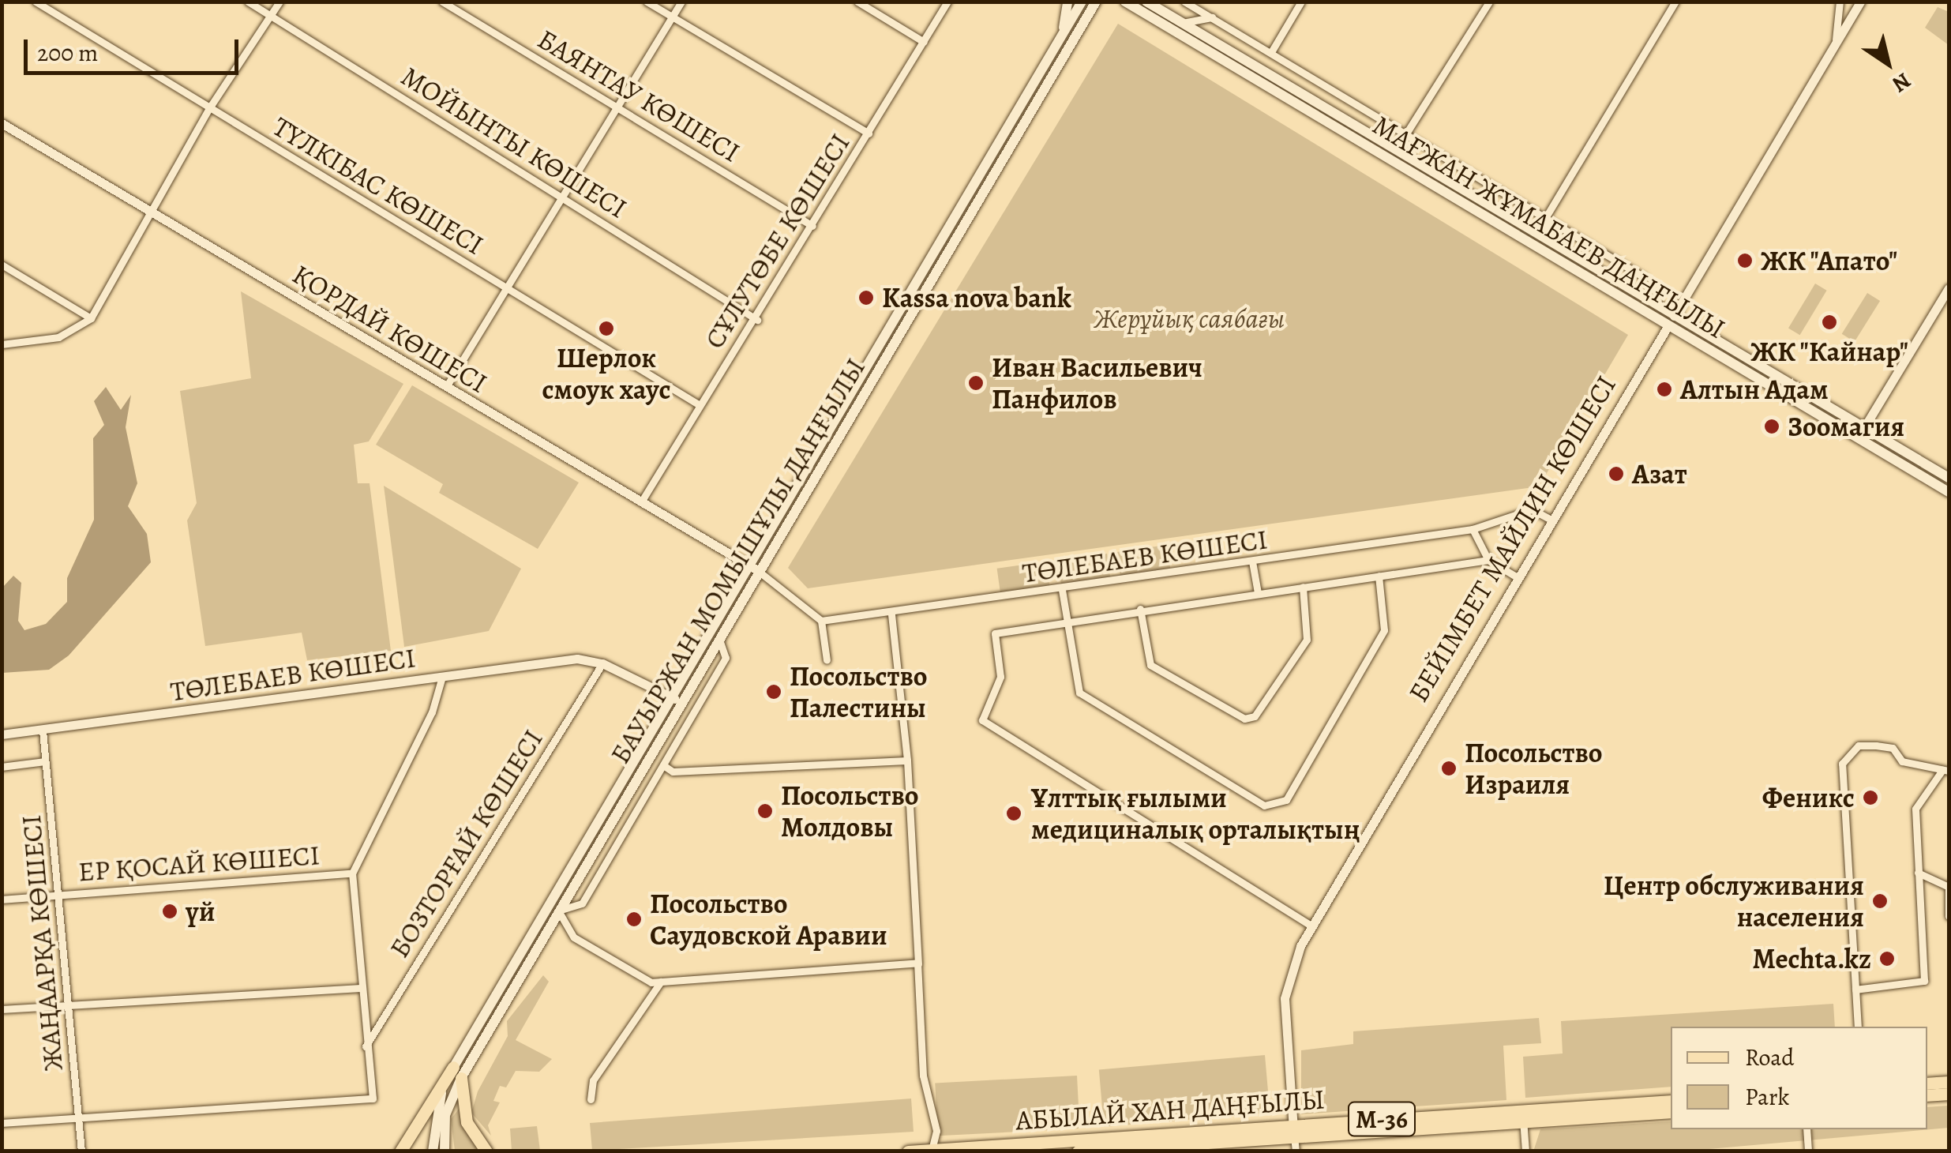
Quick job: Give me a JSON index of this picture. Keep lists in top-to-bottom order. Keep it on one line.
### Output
{"streets":{"main road":["МАҒЖАН ЖҰМАБАЕВ ДАҢҒЫЛЫ","БАУЫРЖАН МОМЫШҰЛЫ ДАҢҒЫЛЫ","АБЫЛАЙ ХАН ДАҢҒЫЛЫ","M-36"],"street":["БАЯНТАУ КӨШЕСІ","МОЙЫНТЫ КӨШЕСІ","ТҮЛКІБАС КӨШЕСІ","СҰЛУТӨБЕ КӨШЕСІ","ҚОРДАЙ КӨШЕСІ","БЕЙІМБЕТ МАЙЛИН КӨШЕСІ","ТӨЛЕБАЕВ КӨШЕСІ","БОЗТОРҒАЙ КӨШЕСІ","ЕР ҚОСАЙ КӨШЕСІ","ЖАҢААРҚА КӨШЕСІ"]},"crossings":[["БАЯНТАУ КӨШЕСІ","СҰЛУТӨБЕ КӨШЕСІ"],["МОЙЫНТЫ КӨШЕСІ","СҰЛУТӨБЕ КӨШЕСІ"],["ТҮЛКІБАС КӨШЕСІ","СҰЛУТӨБЕ КӨШЕСІ"],["МАҒЖАН ЖҰМАБАЕВ ДАҢҒЫЛЫ","БЕЙІМБЕТ МАЙЛИН КӨШЕСІ"],["СҰЛУТӨБЕ КӨШЕСІ","ҚОРДАЙ КӨШЕСІ"],["ҚОРДАЙ КӨШЕСІ","БАУЫРЖАН МОМЫШҰЛЫ ДАҢҒЫЛЫ"],["БЕЙІМБЕТ МАЙЛИН КӨШЕСІ","ТӨЛЕБАЕВ КӨШЕСІ"],["БЕЙІМБЕТ МАЙЛИН КӨШЕСІ","АБЫЛАЙ ХАН ДАҢҒЫЛЫ"],["ТӨЛЕБАЕВ КӨШЕСІ","БАУЫРЖАН МОМЫШҰЛЫ ДАҢҒЫЛЫ"],["ТӨЛЕБАЕВ КӨШЕСІ","БОЗТОРҒАЙ КӨШЕСІ"],["ТӨЛЕБАЕВ КӨШЕСІ","ЖАҢААРҚА КӨШЕСІ"],["ЕР ҚОСАЙ КӨШЕСІ","ЖАҢААРҚА КӨШЕСІ"]],"parks":["Жерұйық саябағы"],"places":["ЖК \"Апато\"","Kassa nova bank","ЖК \"Кайнар\"","Шерлок смоук хаус","Иван Васильевич Панфилов","Алтын Адам","Зоомагия","Азат","Посольство Палестины","Посольство Израиля","Феникс","Посольство Молдовы","Ұлттық ғылыми медициналық орталықтың","Центр обслуживания населения","үй","Посольство Саудовской Аравии","Mechta.kz"],"legend":["Road","Park"],"scale_bar":"200 m","north":"bottom right"}
